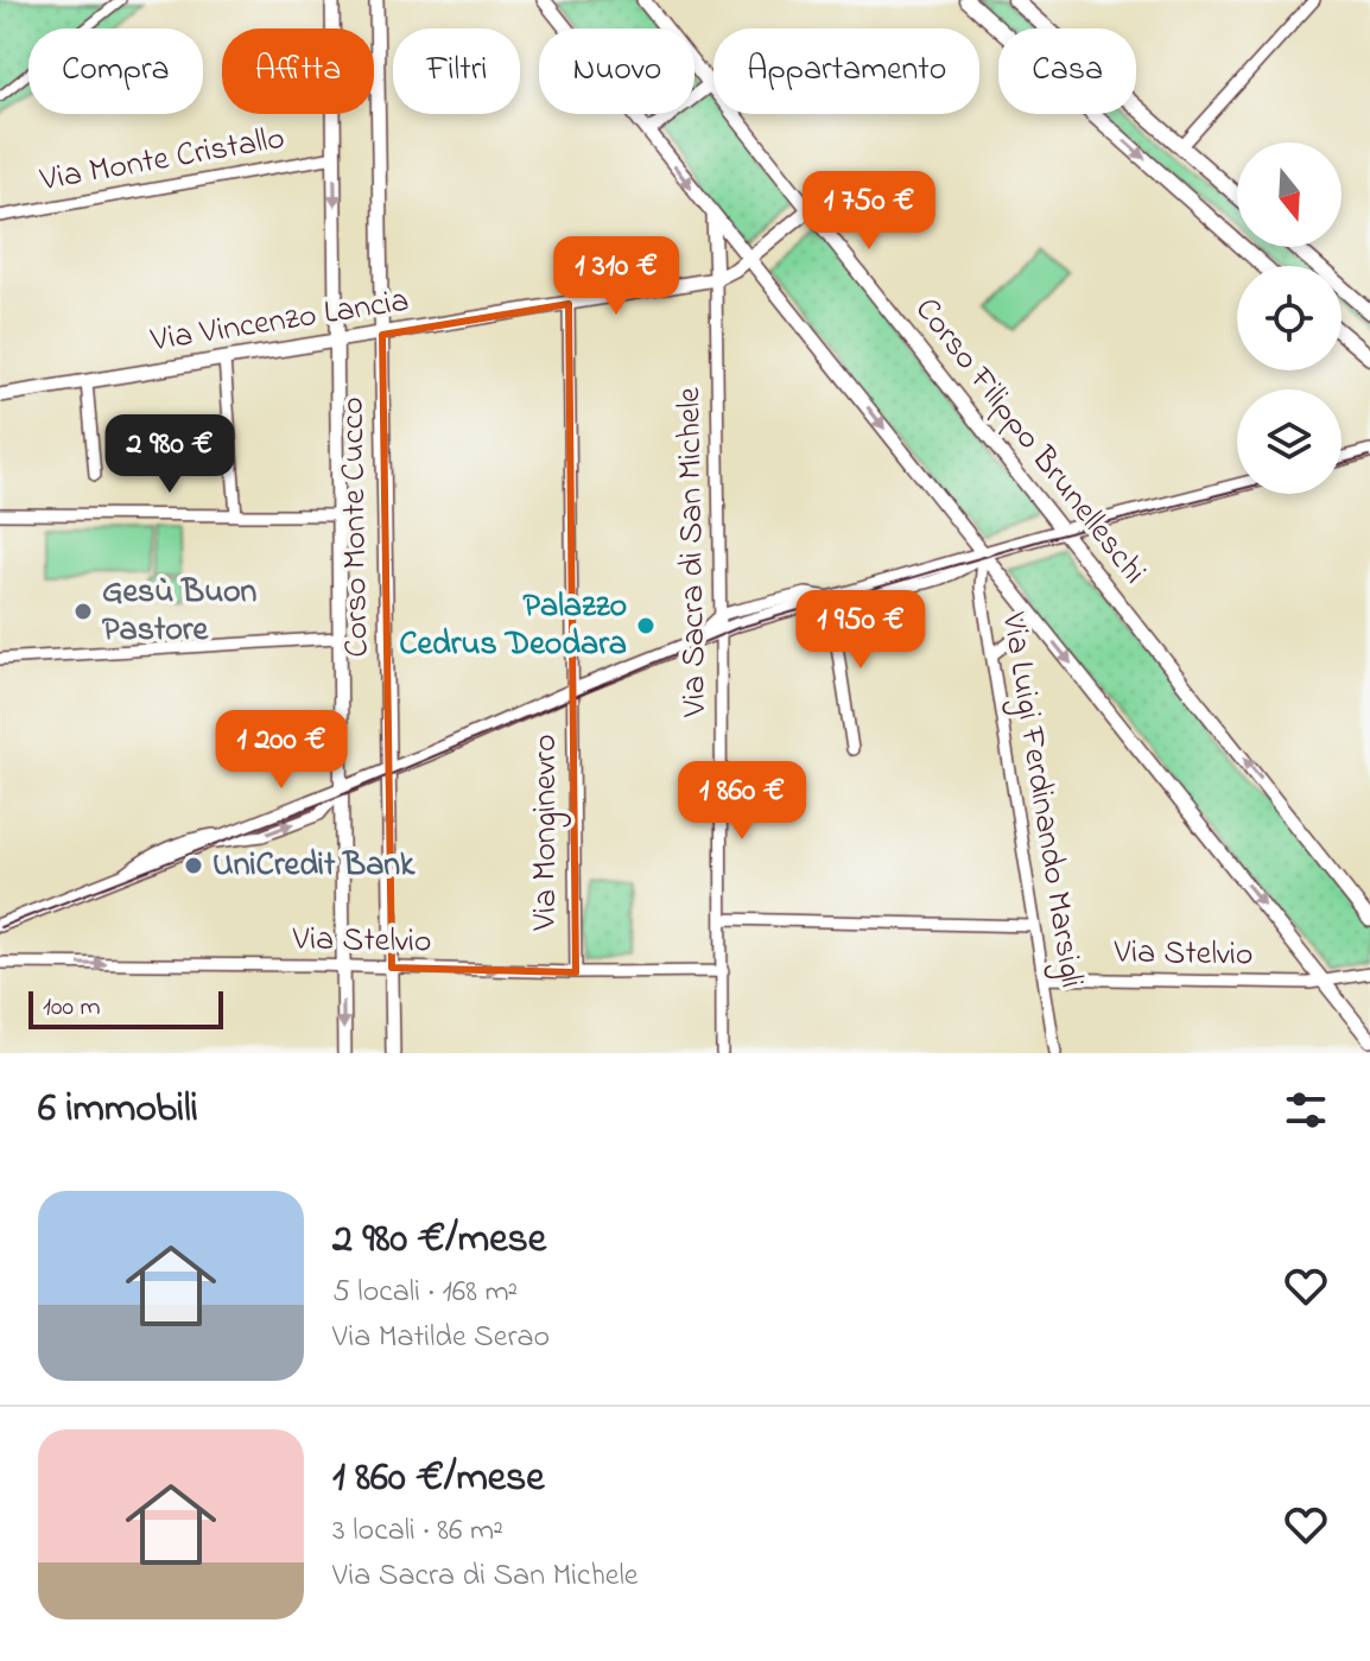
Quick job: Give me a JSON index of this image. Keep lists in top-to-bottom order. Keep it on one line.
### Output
{"streets":{"street":["Via Monte Cristallo","Via Vincenzo Lancia","Corso Filippo Brunelleschi","Corso Monte Cucco","Via Sacra di San Michele","Via Luigi Ferdinando Marsigli","Via Monginevro","Via Stelvio"]},"crossings":[["Via Monte Cristallo","Corso Monte Cucco"],["Via Vincenzo Lancia","Corso Filippo Brunelleschi"],["Via Vincenzo Lancia","Corso Monte Cucco"],["Via Vincenzo Lancia","Via Sacra di San Michele"],["Corso Filippo Brunelleschi","Via Monginevro"],["Corso Monte Cucco","Via Monginevro"],["Corso Monte Cucco","Via Stelvio"],["Via Sacra di San Michele","Via Monginevro"],["Via Sacra di San Michele","Via Stelvio"],["Via Luigi Ferdinando Marsigli","Via Monginevro"],["Via Luigi Ferdinando Marsigli","Via Stelvio"],["Via Monginevro","Via Stelvio"]],"one_way":["Via Stelvio"],"places":["Gesù Buon Pastore","Palazzo Cedrus Deodara","UniCredit Bank"],"scale_bar":"100 m","north":"bottom","page":{"chip":["Compra","Affitta","Filtri","Nuovo","Appartamento","Casa"],"price":["1 750 €","1 310 €","2 980 €","1 950 €","1 200 €","1 860 €"],"scale":"100 m","heading":"6 immobili","list":[{"name":"2 980 €/mese","note":"5 locali · 168 m² · Via Matilde Serao"},{"name":"1 860 €/mese","note":"3 locali · 86 m² · Via Sacra di San Michele"}]}}
